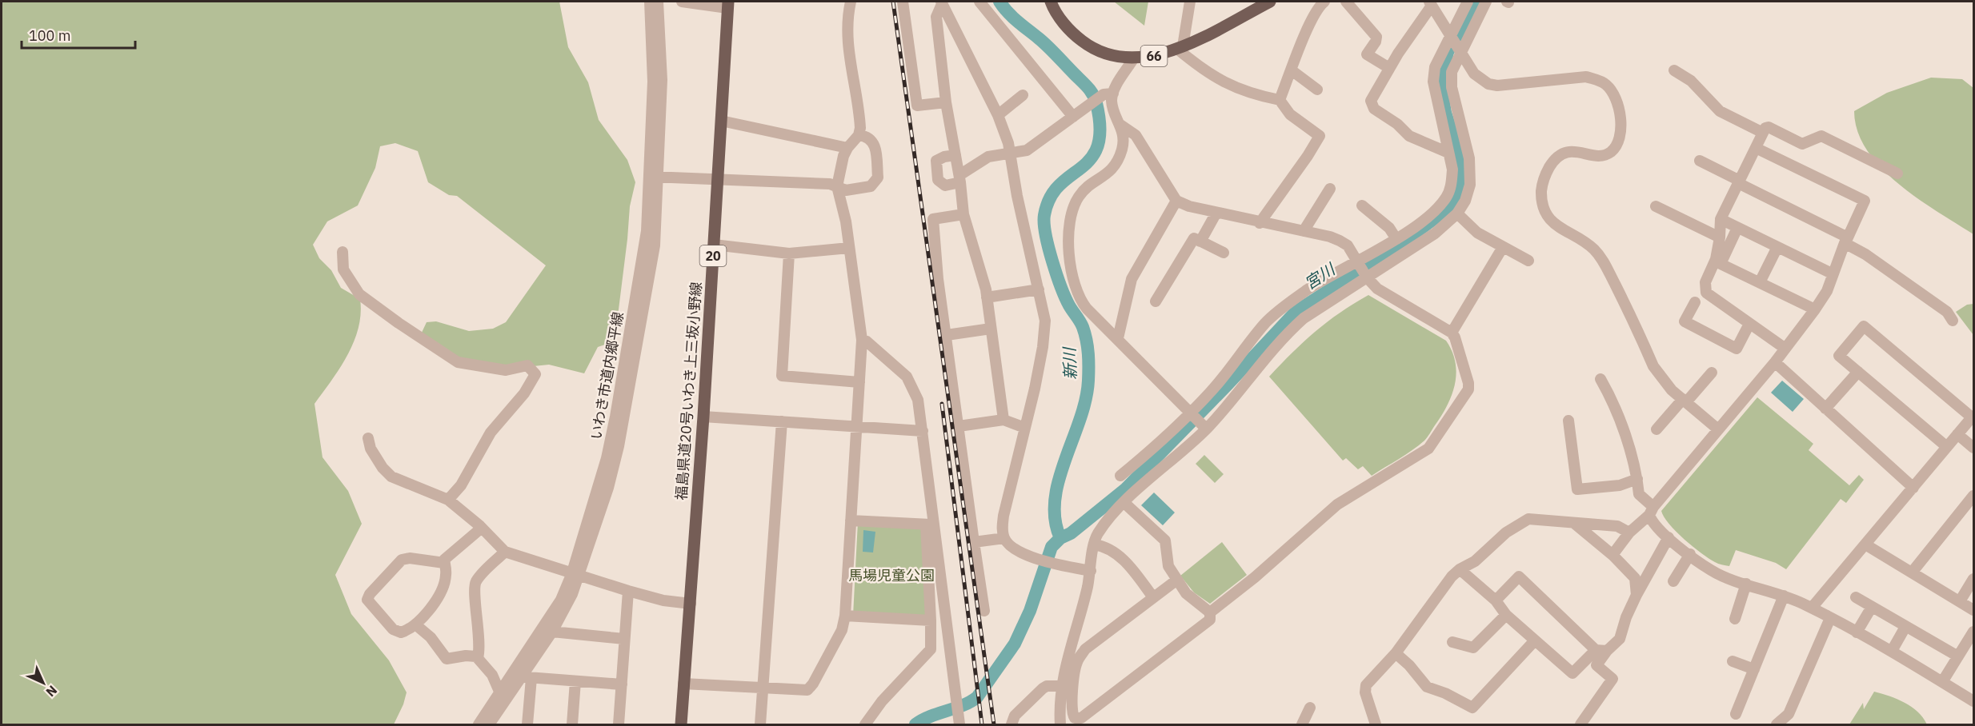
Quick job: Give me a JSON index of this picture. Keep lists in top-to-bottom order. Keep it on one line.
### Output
{"streets":{"main road":["66","20","福島県道20号いわき上三坂小野線"],"street":["いわき市道内郷平線"]},"water":["宮川","新川"],"parks":["馬場児童公園"],"scale_bar":"100 m","north":"bottom right"}
